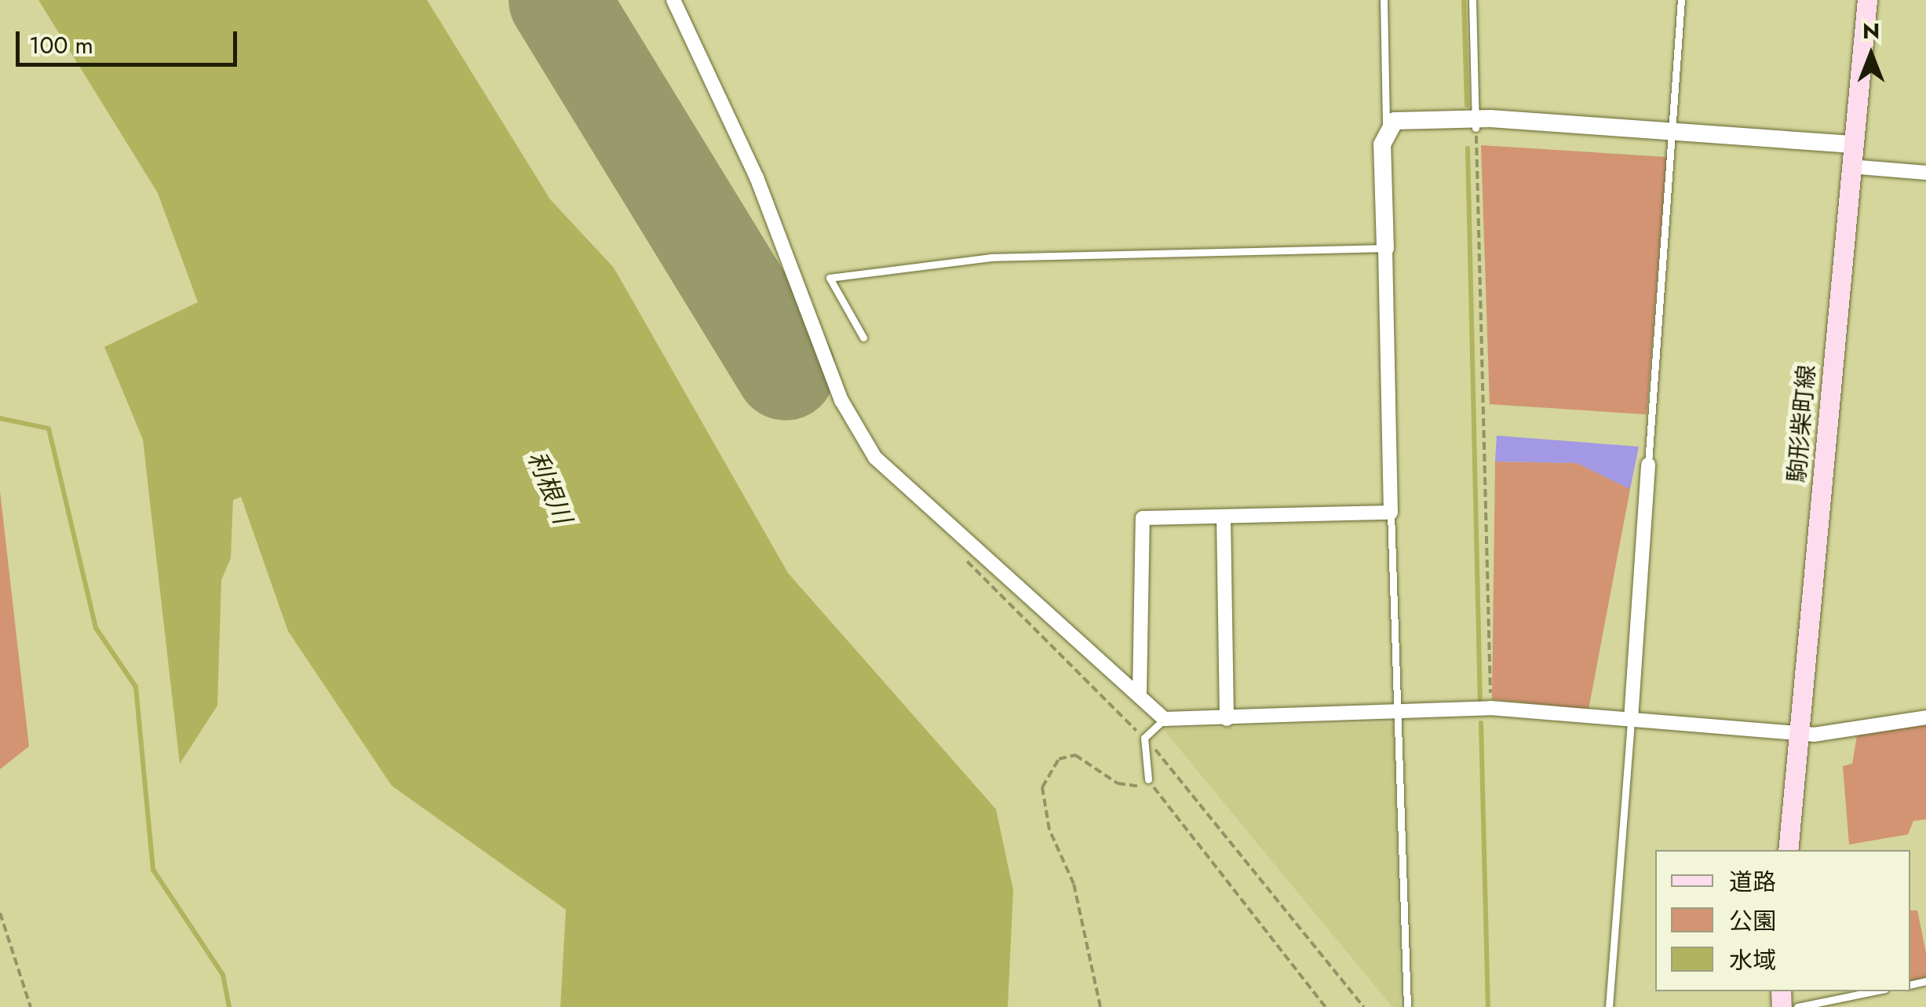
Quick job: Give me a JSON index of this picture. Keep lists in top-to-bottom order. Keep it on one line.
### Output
{"streets":{"main road":["駒形柴町線"]},"water":["利根川"],"legend":["道路","公園","水域"],"scale_bar":"100 m","north":"top"}
